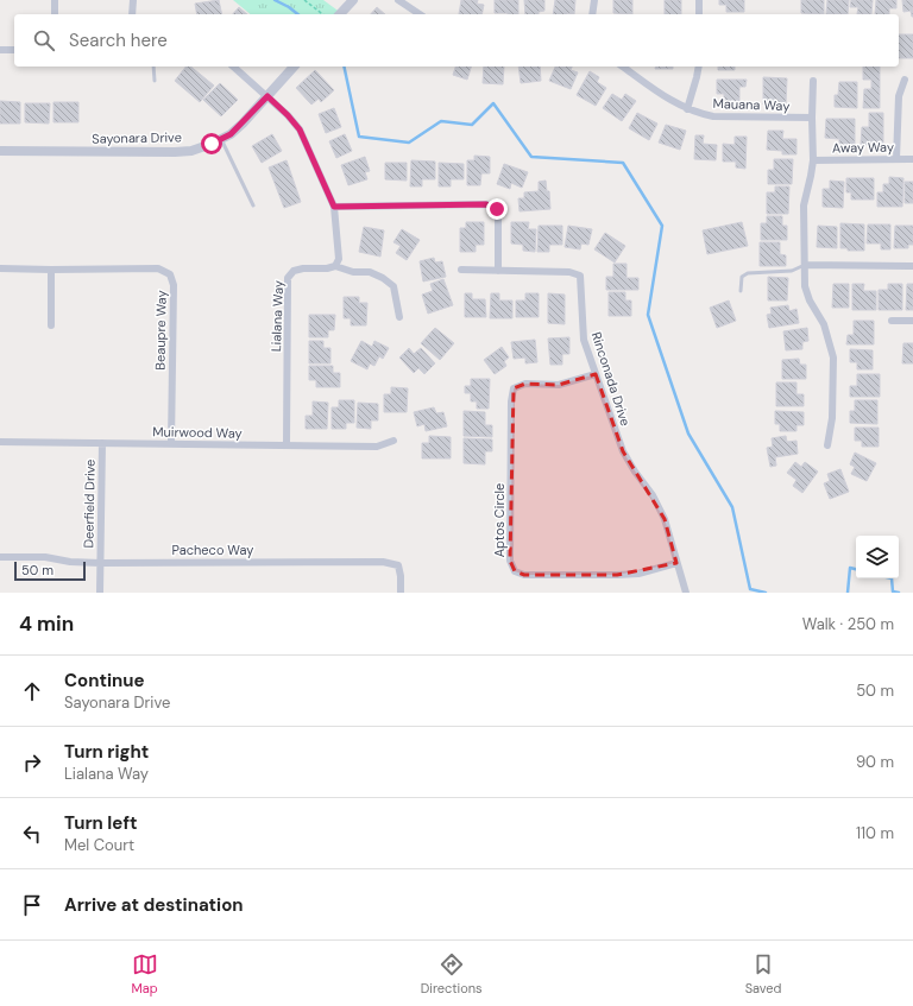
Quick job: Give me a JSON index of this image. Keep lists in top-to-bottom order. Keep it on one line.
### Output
{"streets":{"street":["Mauana Way","Sayonara Drive","Away Way","Lialana Way","Beaupre Way","Rinconada Drive","Muirwood Way","Deerfield Drive","Aptos Circle","Pacheco Way"]},"crossings":[["Lialana Way","Muirwood Way"],["Beaupre Way","Muirwood Way"],["Rinconada Drive","Aptos Circle"],["Muirwood Way","Deerfield Drive"],["Deerfield Drive","Pacheco Way"]],"scale_bar":"50 m","page":{"search":"Search here","scale":"50 m","heading":["4 min","Walk · 250 m"],"list":[["Continue","Sayonara Drive","50 m"],["Turn right","Lialana Way","90 m"],["Turn left","Mel Court","110 m"],"Arrive at destination"],"nav":["Map","Directions","Saved"]}}
